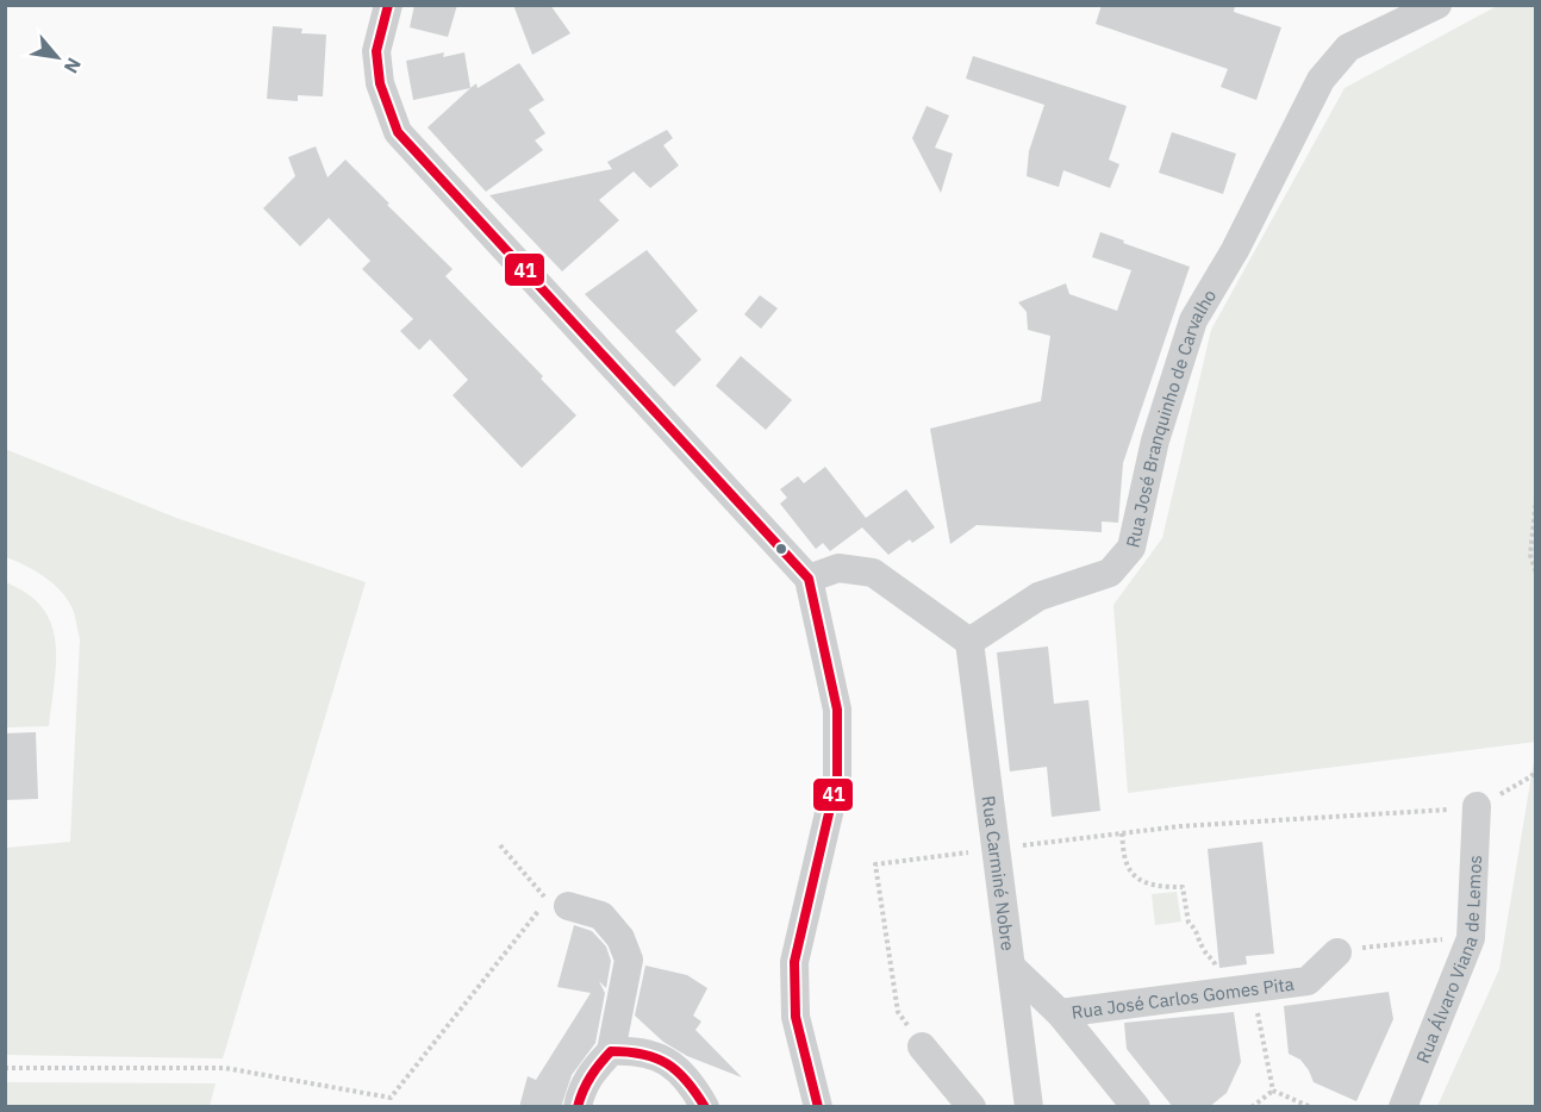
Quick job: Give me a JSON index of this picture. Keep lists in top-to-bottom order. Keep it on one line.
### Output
{"streets":{"street":["Rua José Branquinho de Carvalho","Rua Carminé Nobre","Rua Álvaro Viana de Lemos","Rua José Carlos Gomes Pita"]},"crossings":[["Rua José Branquinho de Carvalho","Rua Carminé Nobre"]],"lines":["transit line 41"],"north":"bottom right"}
